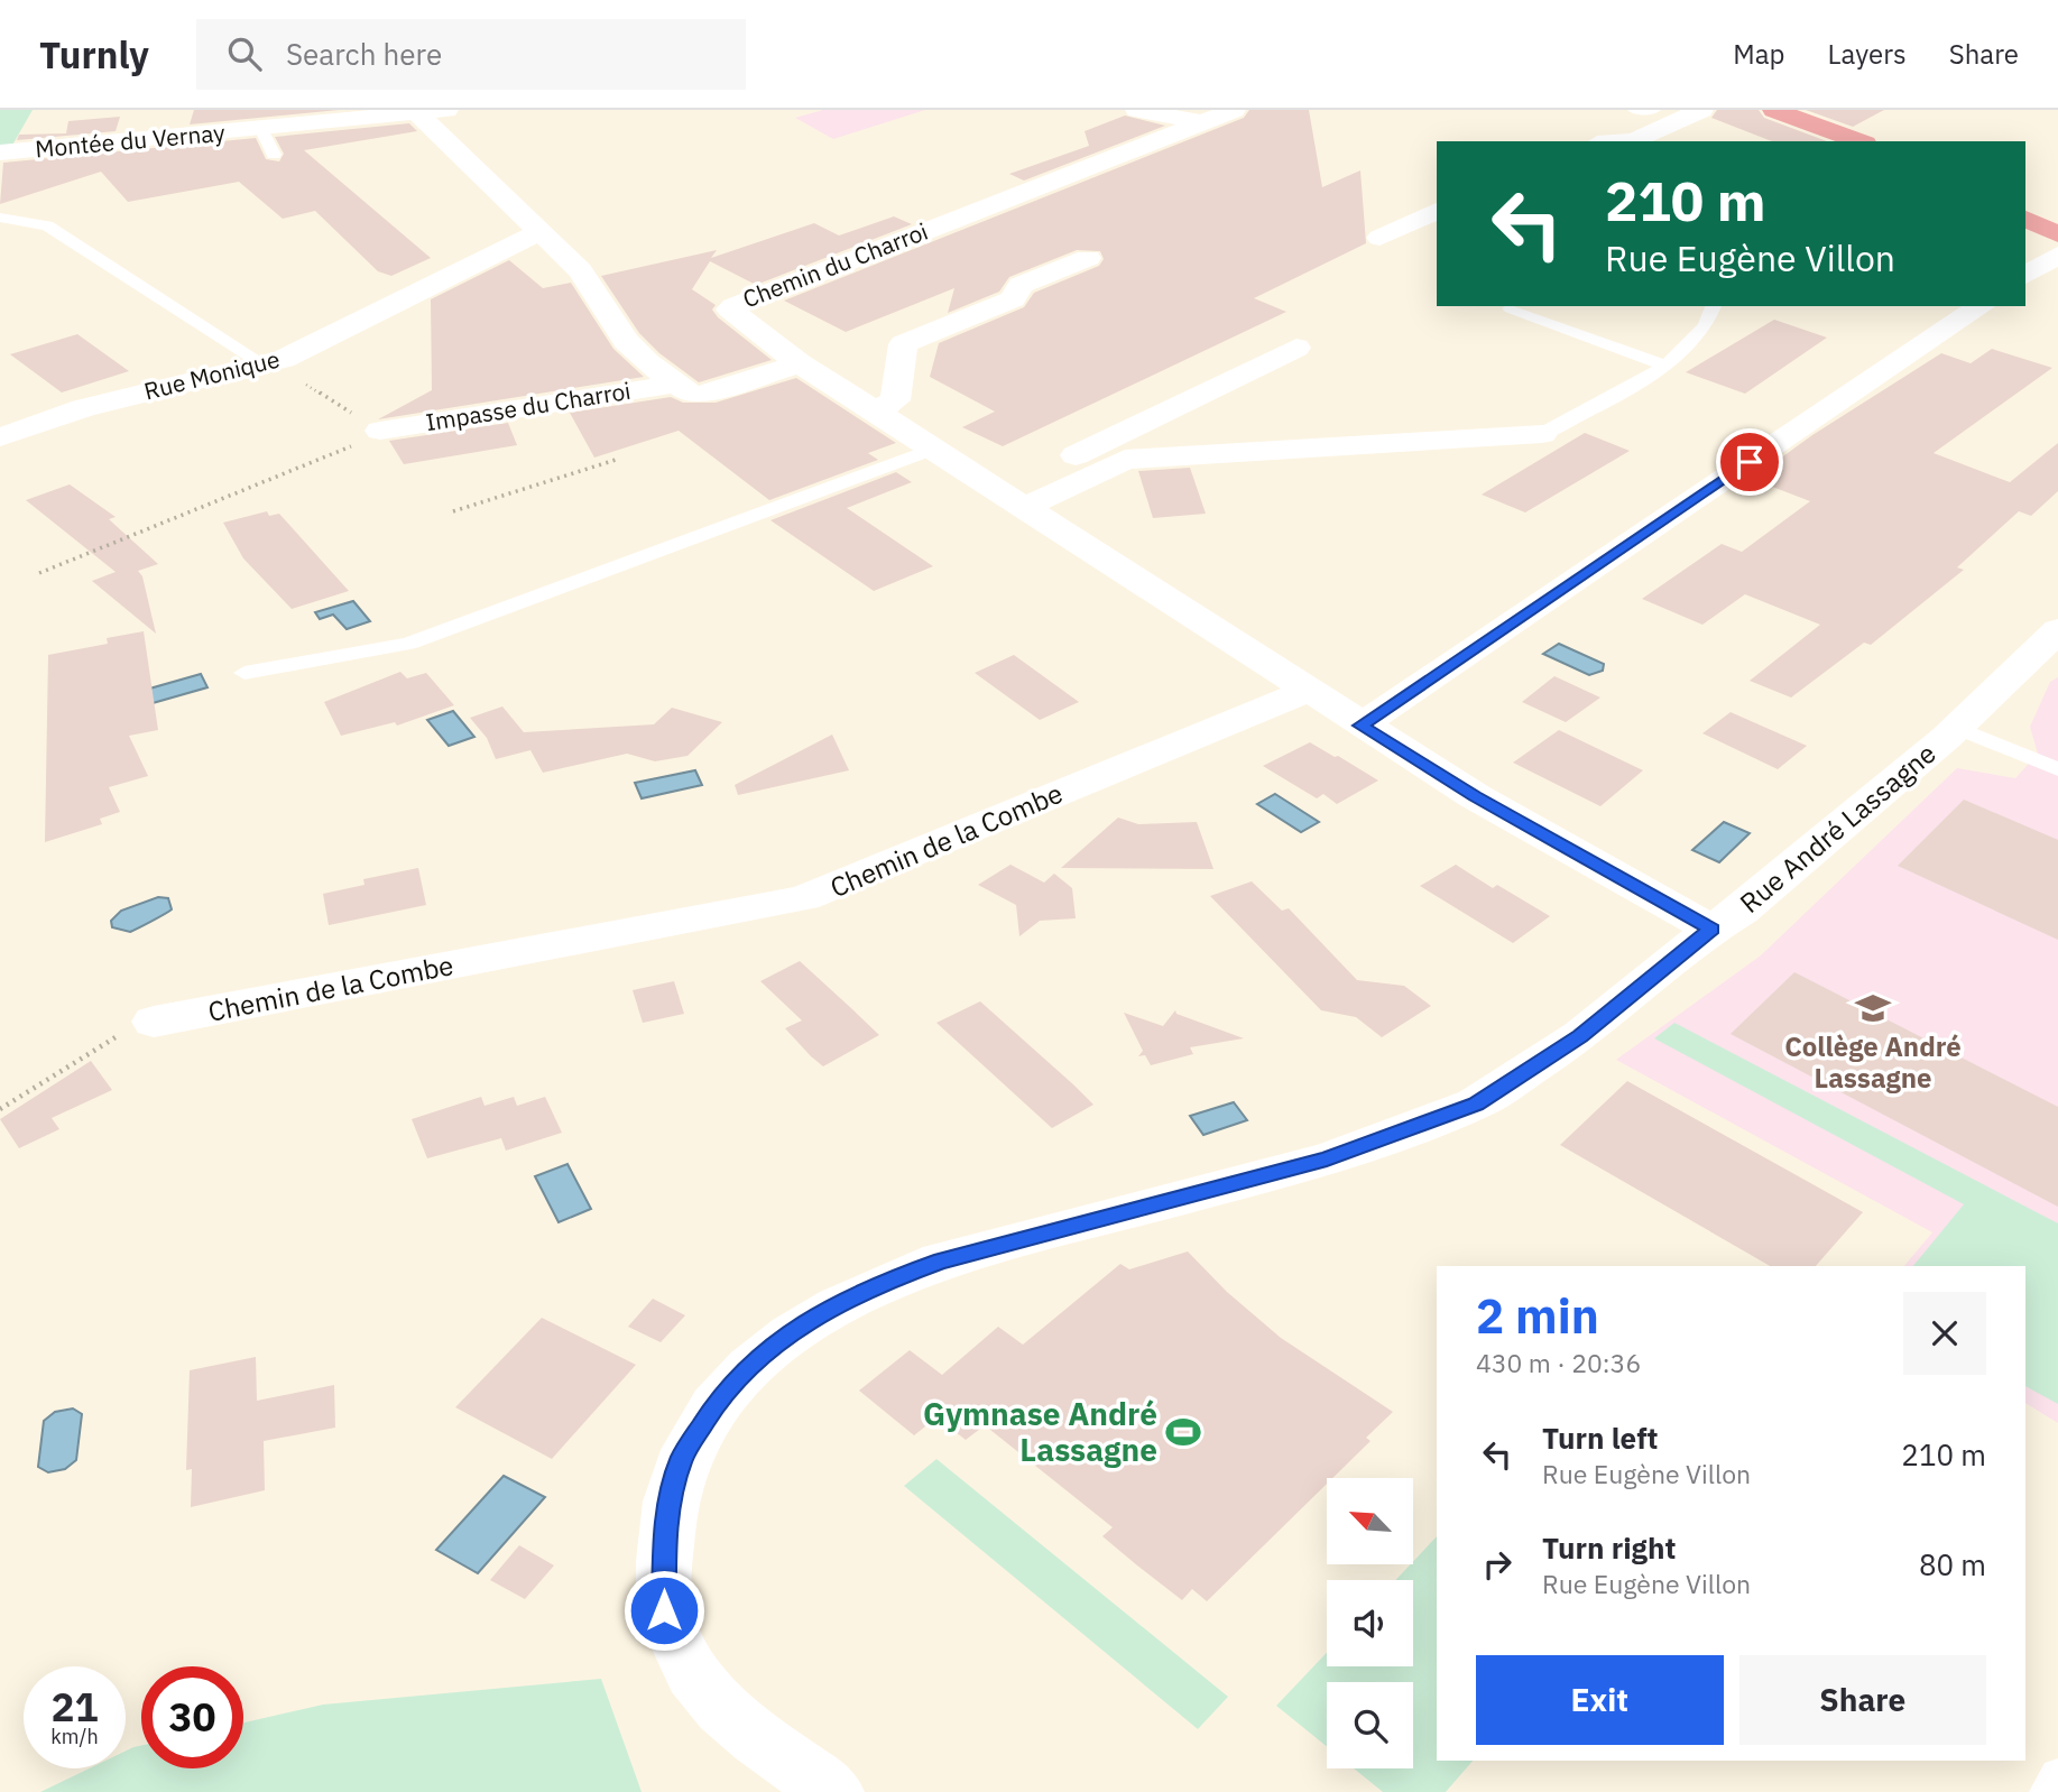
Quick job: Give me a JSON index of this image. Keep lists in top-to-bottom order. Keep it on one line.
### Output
{"streets":{"street":["Montée du Vernay","Chemin du Charroi","Rue Monique","Impasse du Charroi","Rue André Lassagne","Chemin de la Combe"]},"places":{"school or university":["Collège André Lassagne"],"sports":["Gymnase André Lassagne"]},"north":"top left","page":{"header":"Turnly","search":"Search here","nav":["Map","Layers","Share"],"turn":["210 m","Rue Eugène Villon"],"heading":["2 min","430 m · 20:36"],"list":[{"name":"Turn left","note":"Rue Eugène Villon","value":"210 m"},{"name":"Turn right","note":"Rue Eugène Villon","value":"80 m"}],"buttons":["Exit","Share"],"speed":"21 km/h","limit":"30"}}
